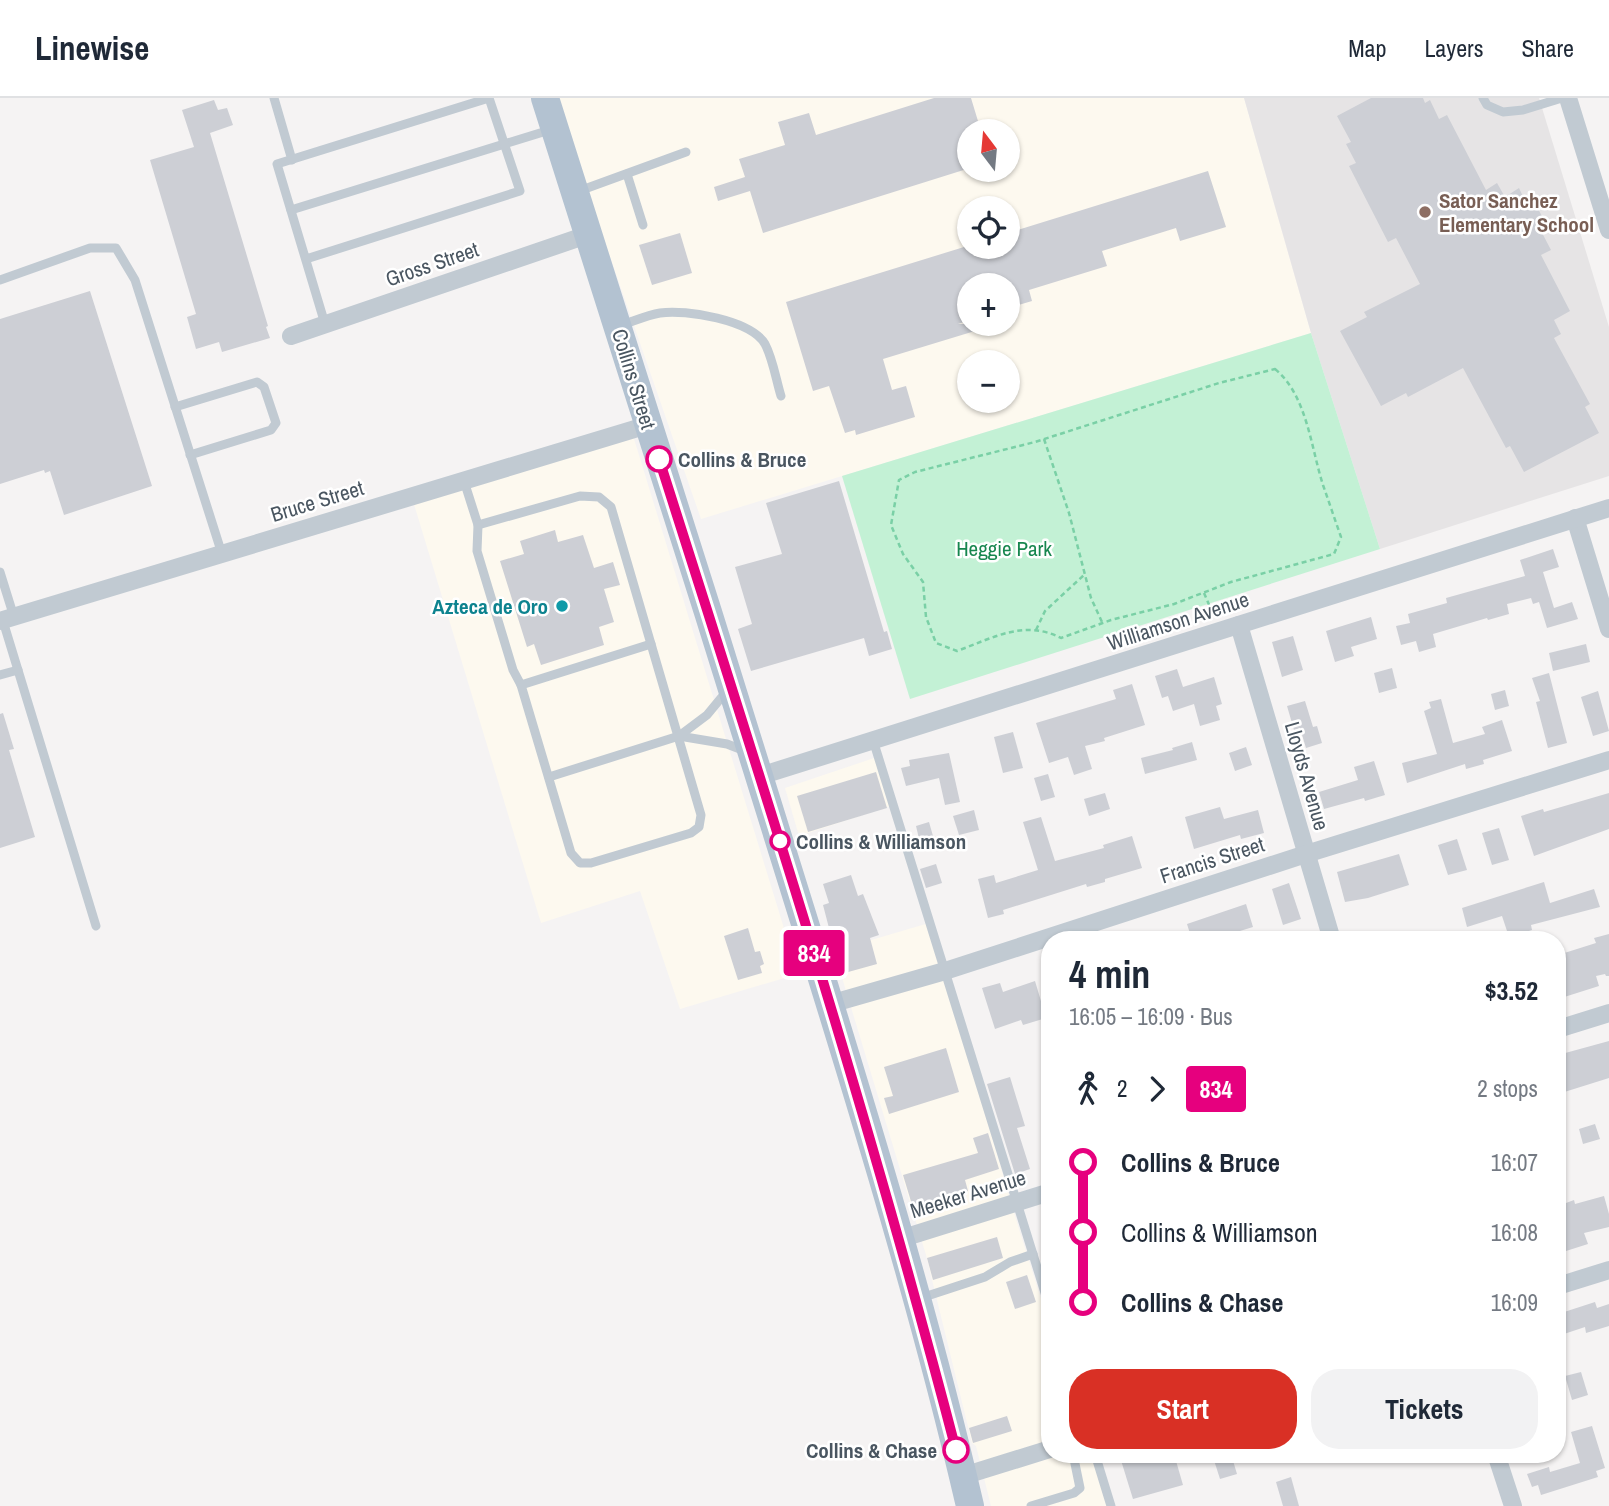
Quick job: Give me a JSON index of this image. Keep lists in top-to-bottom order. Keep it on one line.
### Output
{"streets":{"main road":["Collins Street"],"street":["Gross Street","Bruce Street","Williamson Avenue","Lloyds Avenue","Francis Street","Meeker Avenue"]},"crossings":[["Gross Street","Collins Street"],["Collins Street","Bruce Street"],["Collins Street","Williamson Avenue"],["Collins Street","Francis Street"],["Collins Street","Meeker Avenue"],["Williamson Avenue","Lloyds Avenue"],["Lloyds Avenue","Francis Street"]],"parks":["Heggie Park"],"places":["Sator Sanchez Elementary School","Collins & Bruce","Azteca de Oro","Collins & Williamson","Collins & Chase"],"lines":["bus line 834"],"north":"top","page":{"header":"Linewise","nav":["Map","Layers","Share"],"on_map":"834","map_buttons":["+","−"],"heading":["4 min","16:05 – 16:09 · Bus","$3.52"],"legs":["2","834","2 stops"],"list":[{"name":"Collins & Bruce","value":"16:07"},{"name":"Collins & Williamson","value":"16:08"},{"name":"Collins & Chase","value":"16:09"}],"buttons":["Start","Tickets"]}}
